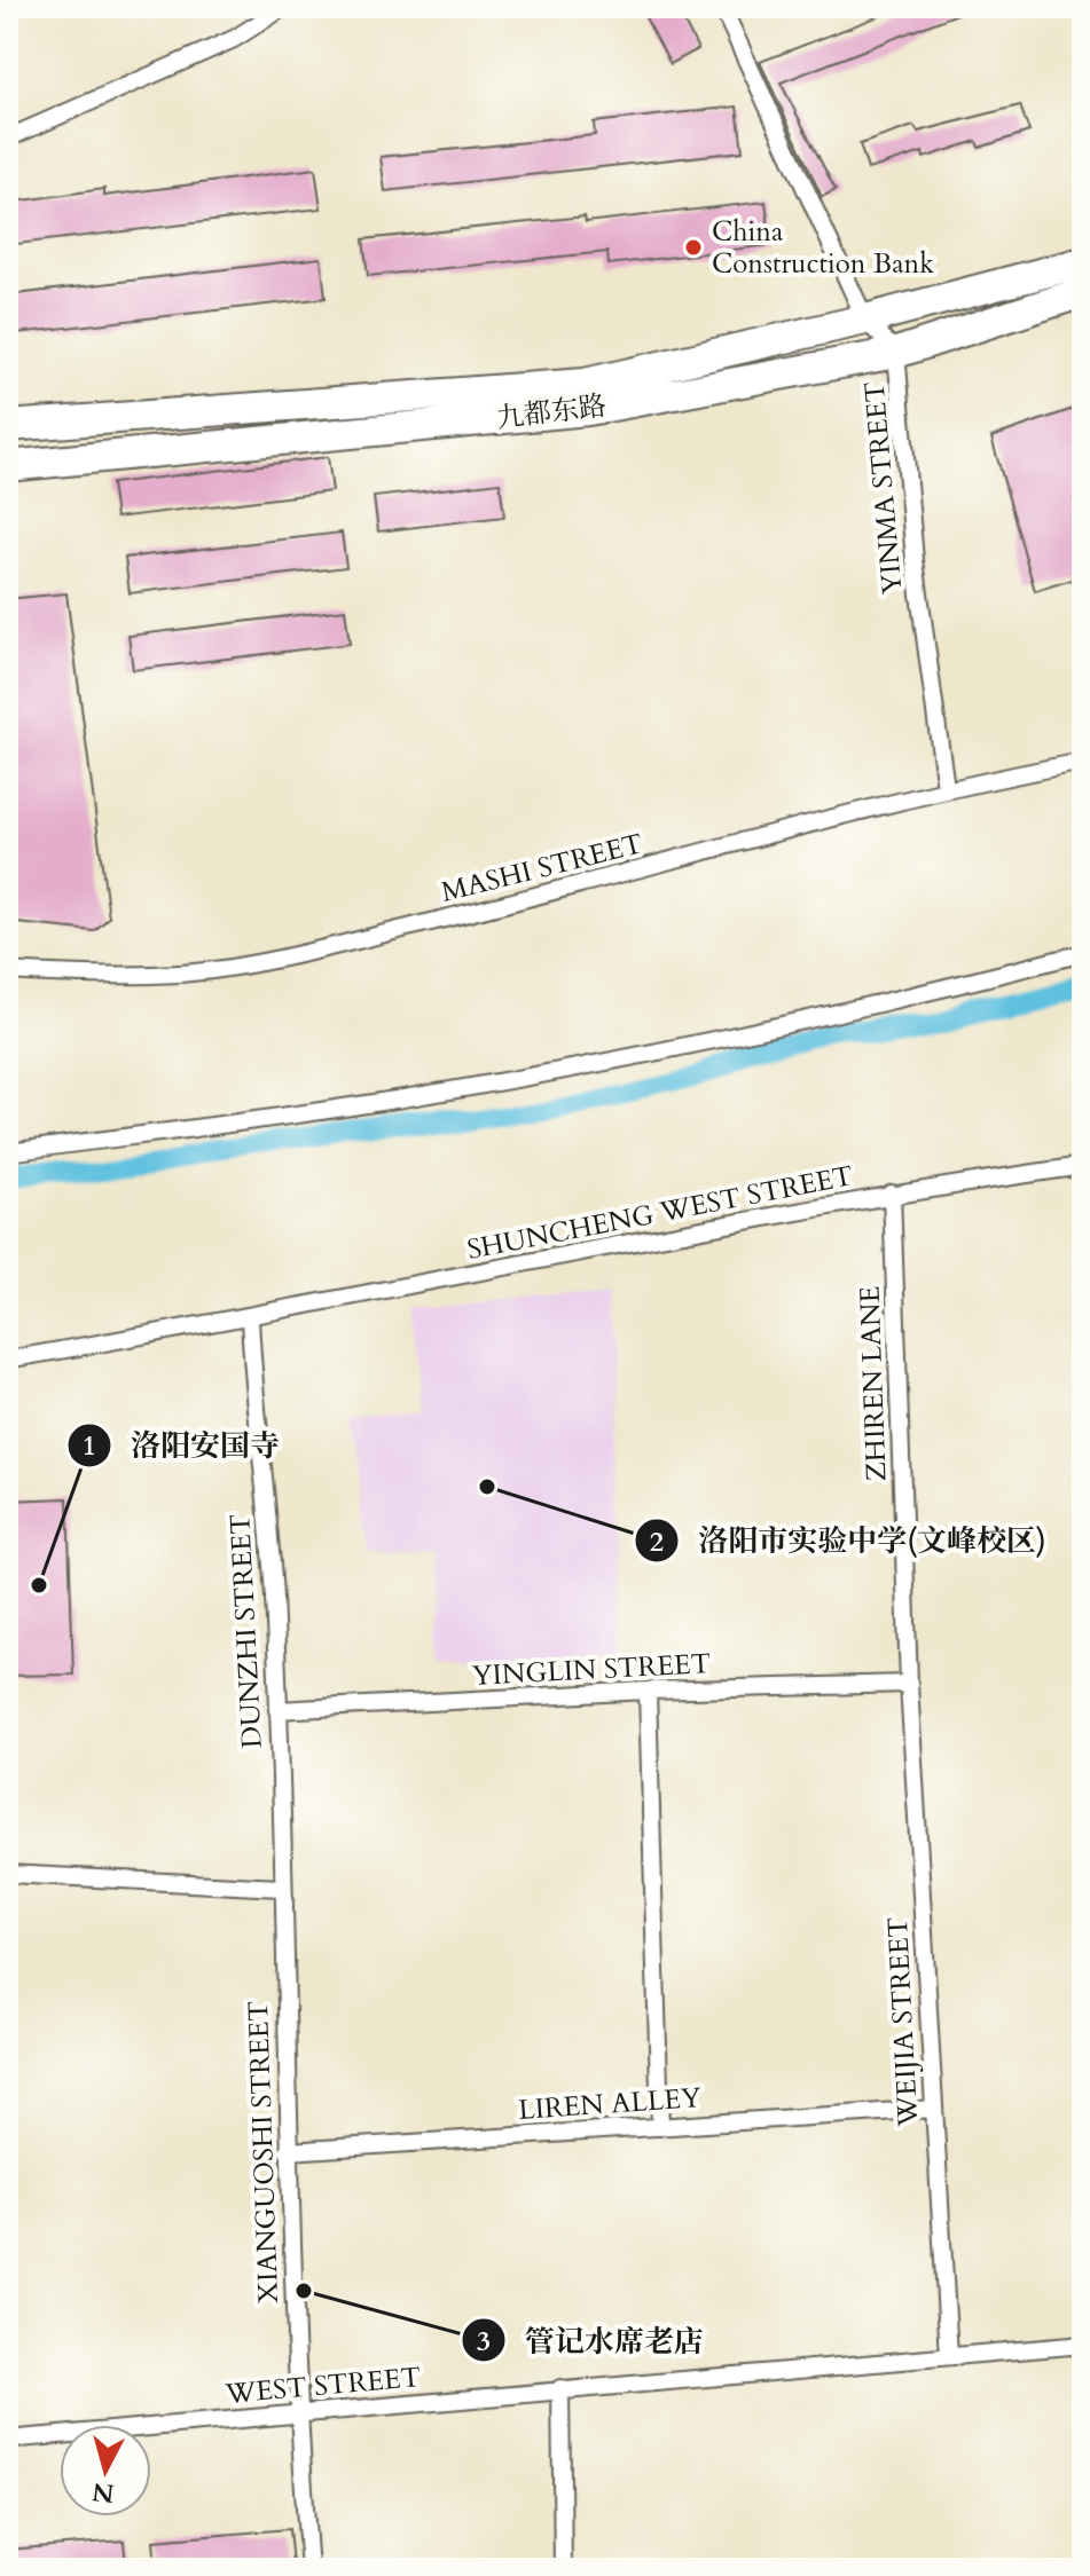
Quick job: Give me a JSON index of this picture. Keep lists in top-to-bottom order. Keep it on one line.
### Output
{"streets":{"highway":["九都东路"],"street":["YINMA STREET","MASHI STREET","SHUNCHENG WEST STREET","ZHIREN LANE","DUNZHI STREET","YINGLIN STREET","WEIJIA STREET","LIREN ALLEY","XIANGUOSHI STREET","WEST STREET"]},"crossings":[["九都东路","YINMA STREET"],["YINMA STREET","MASHI STREET"],["SHUNCHENG WEST STREET","ZHIREN LANE"],["SHUNCHENG WEST STREET","DUNZHI STREET"],["ZHIREN LANE","YINGLIN STREET"],["ZHIREN LANE","WEIJIA STREET"],["DUNZHI STREET","YINGLIN STREET"],["DUNZHI STREET","XIANGUOSHI STREET"],["YINGLIN STREET","WEIJIA STREET"],["WEIJIA STREET","LIREN ALLEY"],["WEIJIA STREET","WEST STREET"],["LIREN ALLEY","XIANGUOSHI STREET"],["XIANGUOSHI STREET","WEST STREET"]],"places":["China Construction Bank","洛阳市实验中学(文峰校区)","洛阳安国寺","管记水席老店"],"north":"bottom"}
